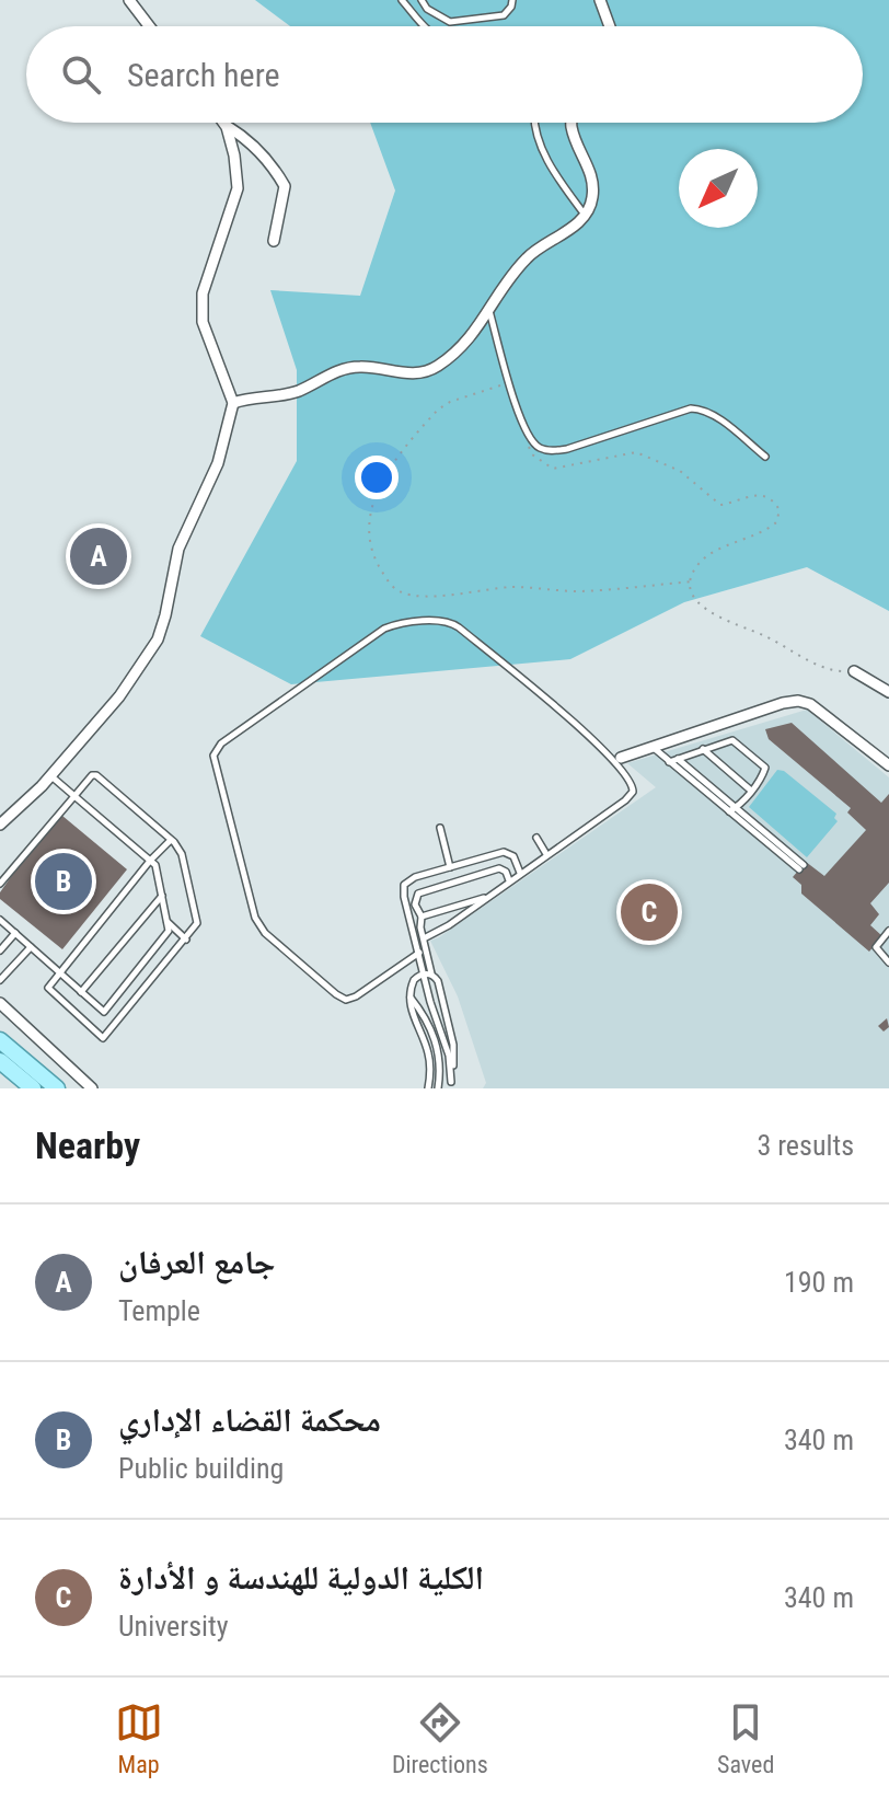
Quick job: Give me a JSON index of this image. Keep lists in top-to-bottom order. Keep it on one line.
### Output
{"north":"bottom left","page":{"search":"Search here","pins":["A","B","C"],"heading":["Nearby","3 results"],"list":[{"mark":"A","name":"جامع العرفان","note":"Temple","value":"190 m"},{"mark":"B","name":"محكمة القضاء الإداري","note":"Public building","value":"340 m"},{"mark":"C","name":"الكلية الدولية للهندسة و الأدارة","note":"University","value":"340 m"}],"nav":["Map","Directions","Saved"]}}
